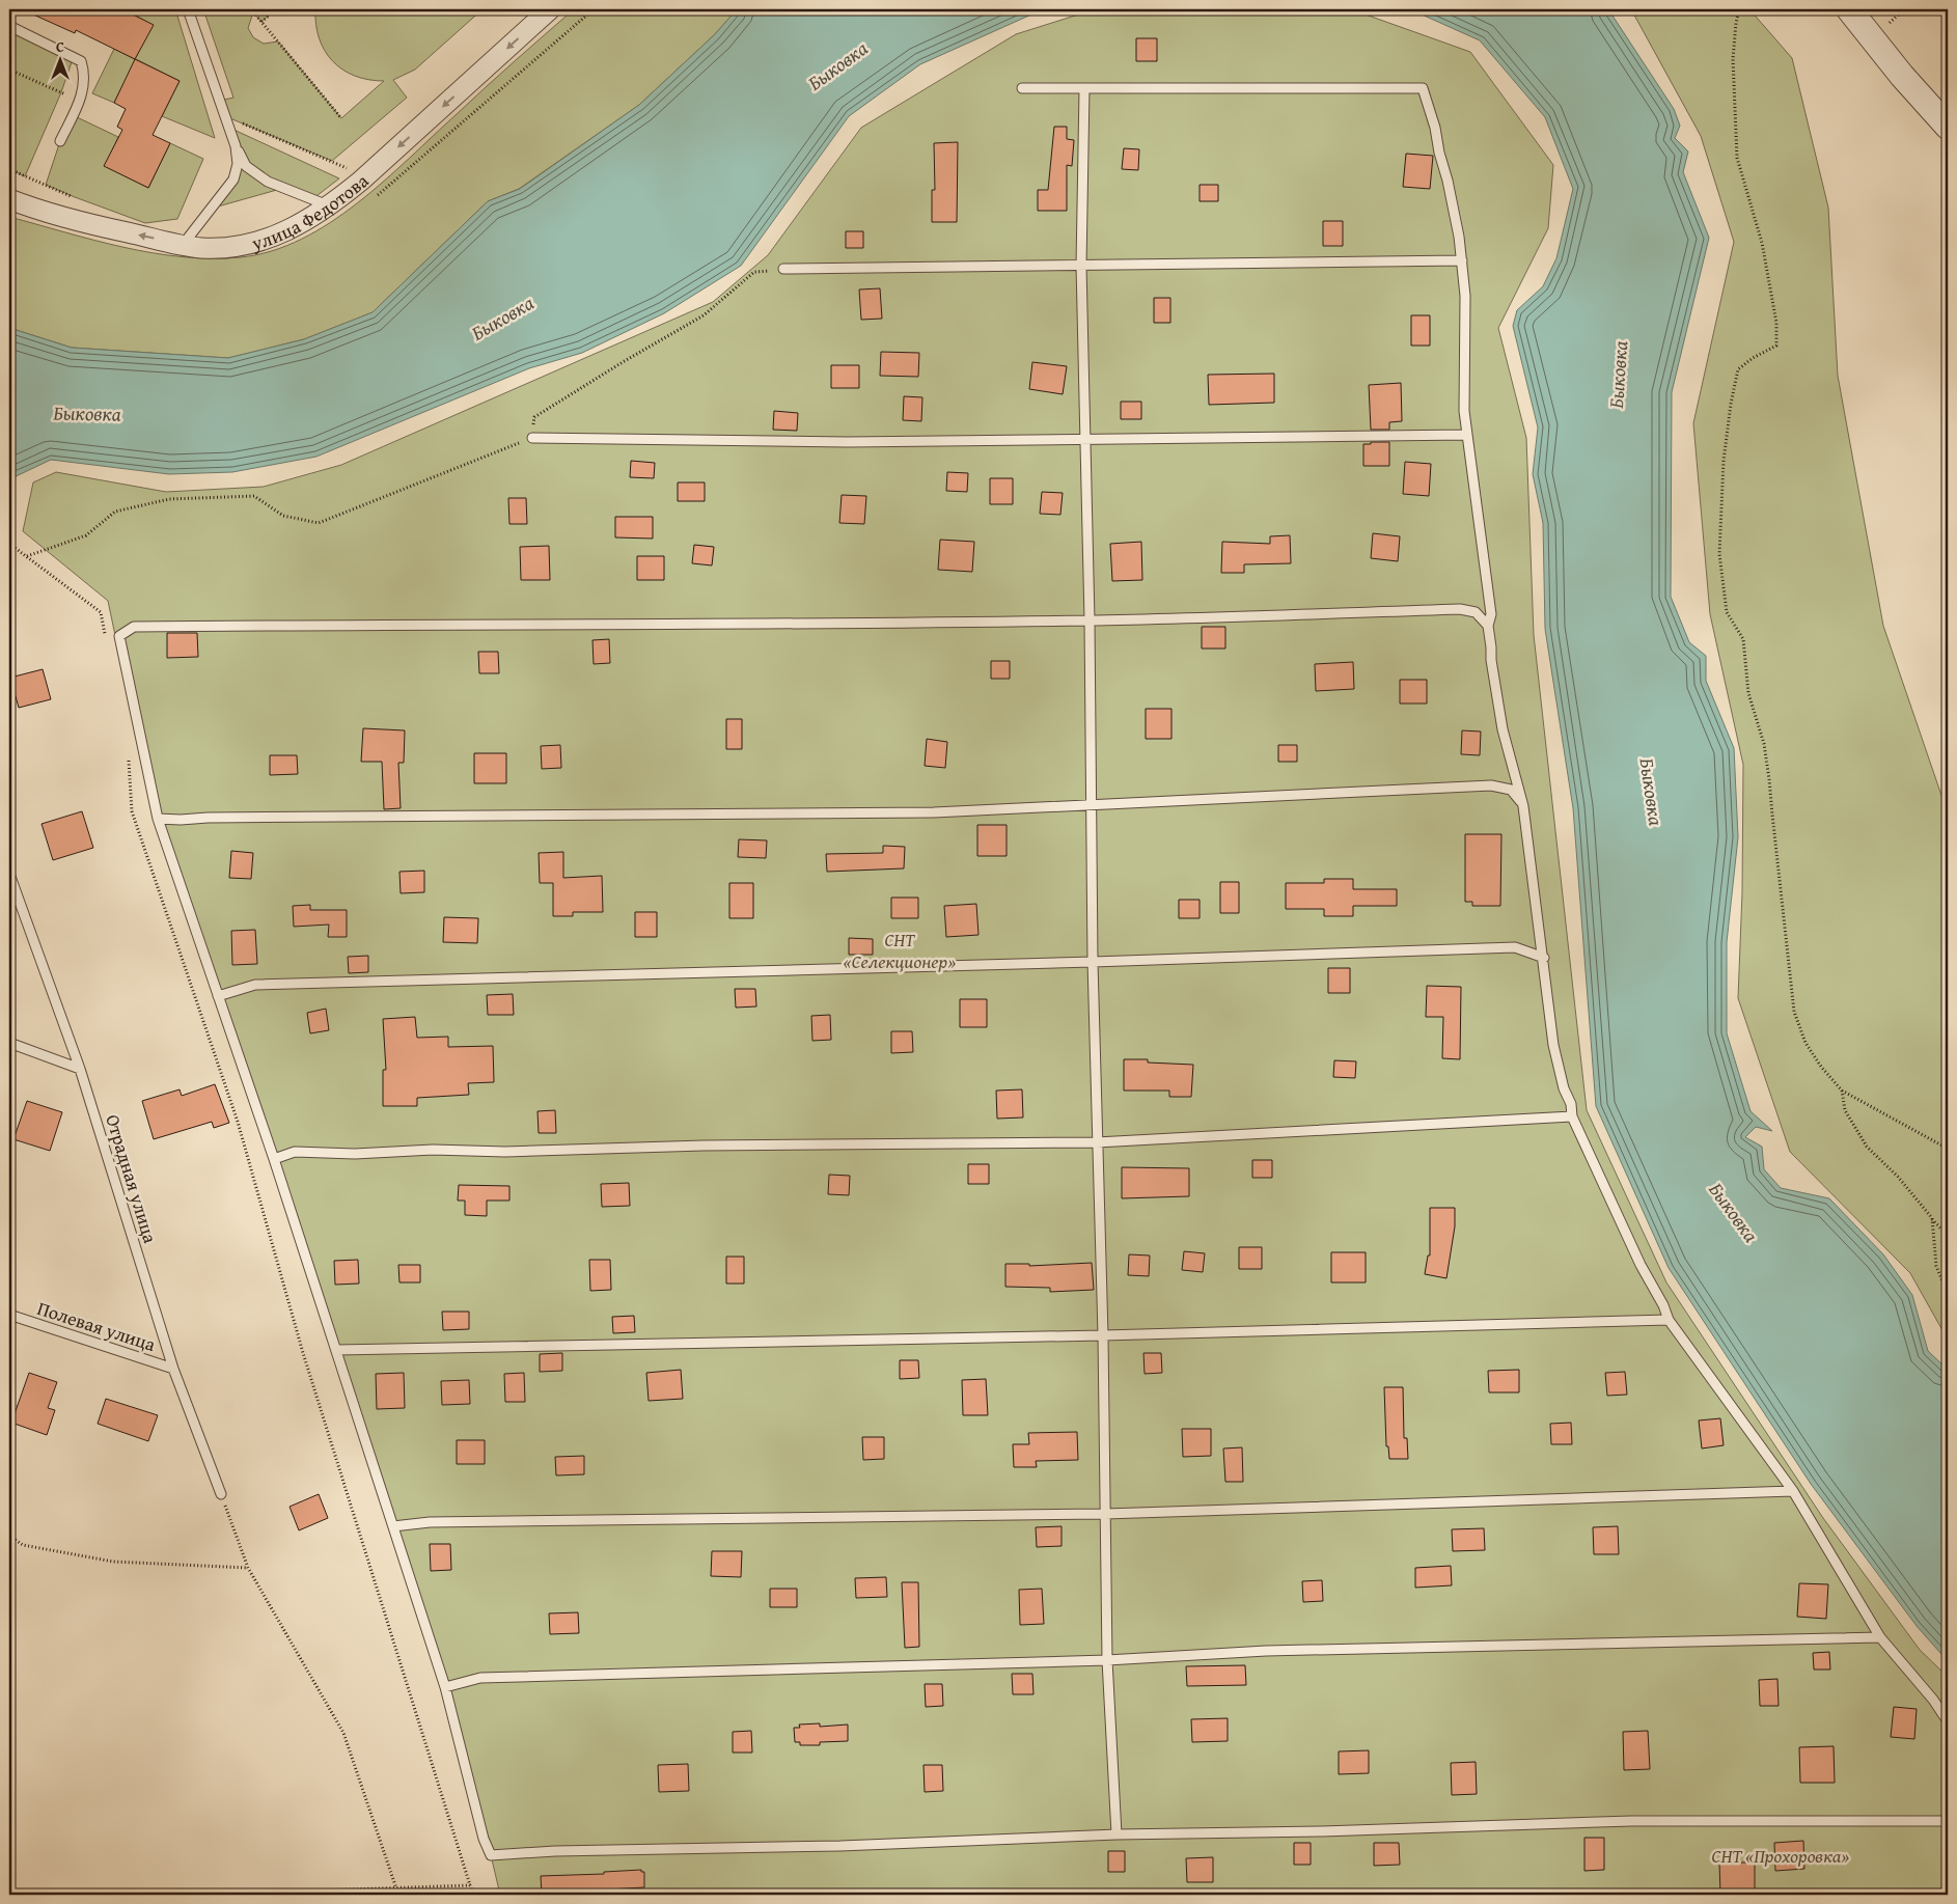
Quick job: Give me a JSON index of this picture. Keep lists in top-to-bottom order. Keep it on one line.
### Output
{"streets":{"street":["улица Федотова"],"lane":["Отрадная улица","Полевая улица"]},"crossings":[["Отрадная улица","Полевая улица"]],"one_way":["улица Федотова"],"water":["Быковка"],"parks":["СНТ «Селекционер»","СНТ «Прохоровка»"],"north":"top"}
